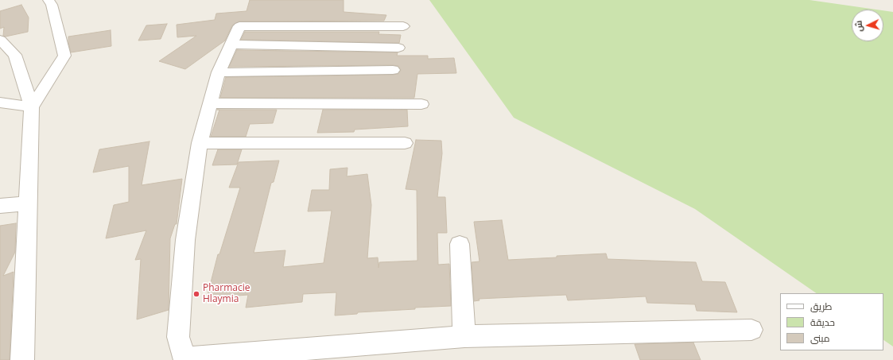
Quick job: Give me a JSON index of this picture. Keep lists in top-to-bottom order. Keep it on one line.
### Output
{"places":["Pharmacie Hlaymia"],"legend":["طريق","حديقة","مبنى"],"north":"left"}
